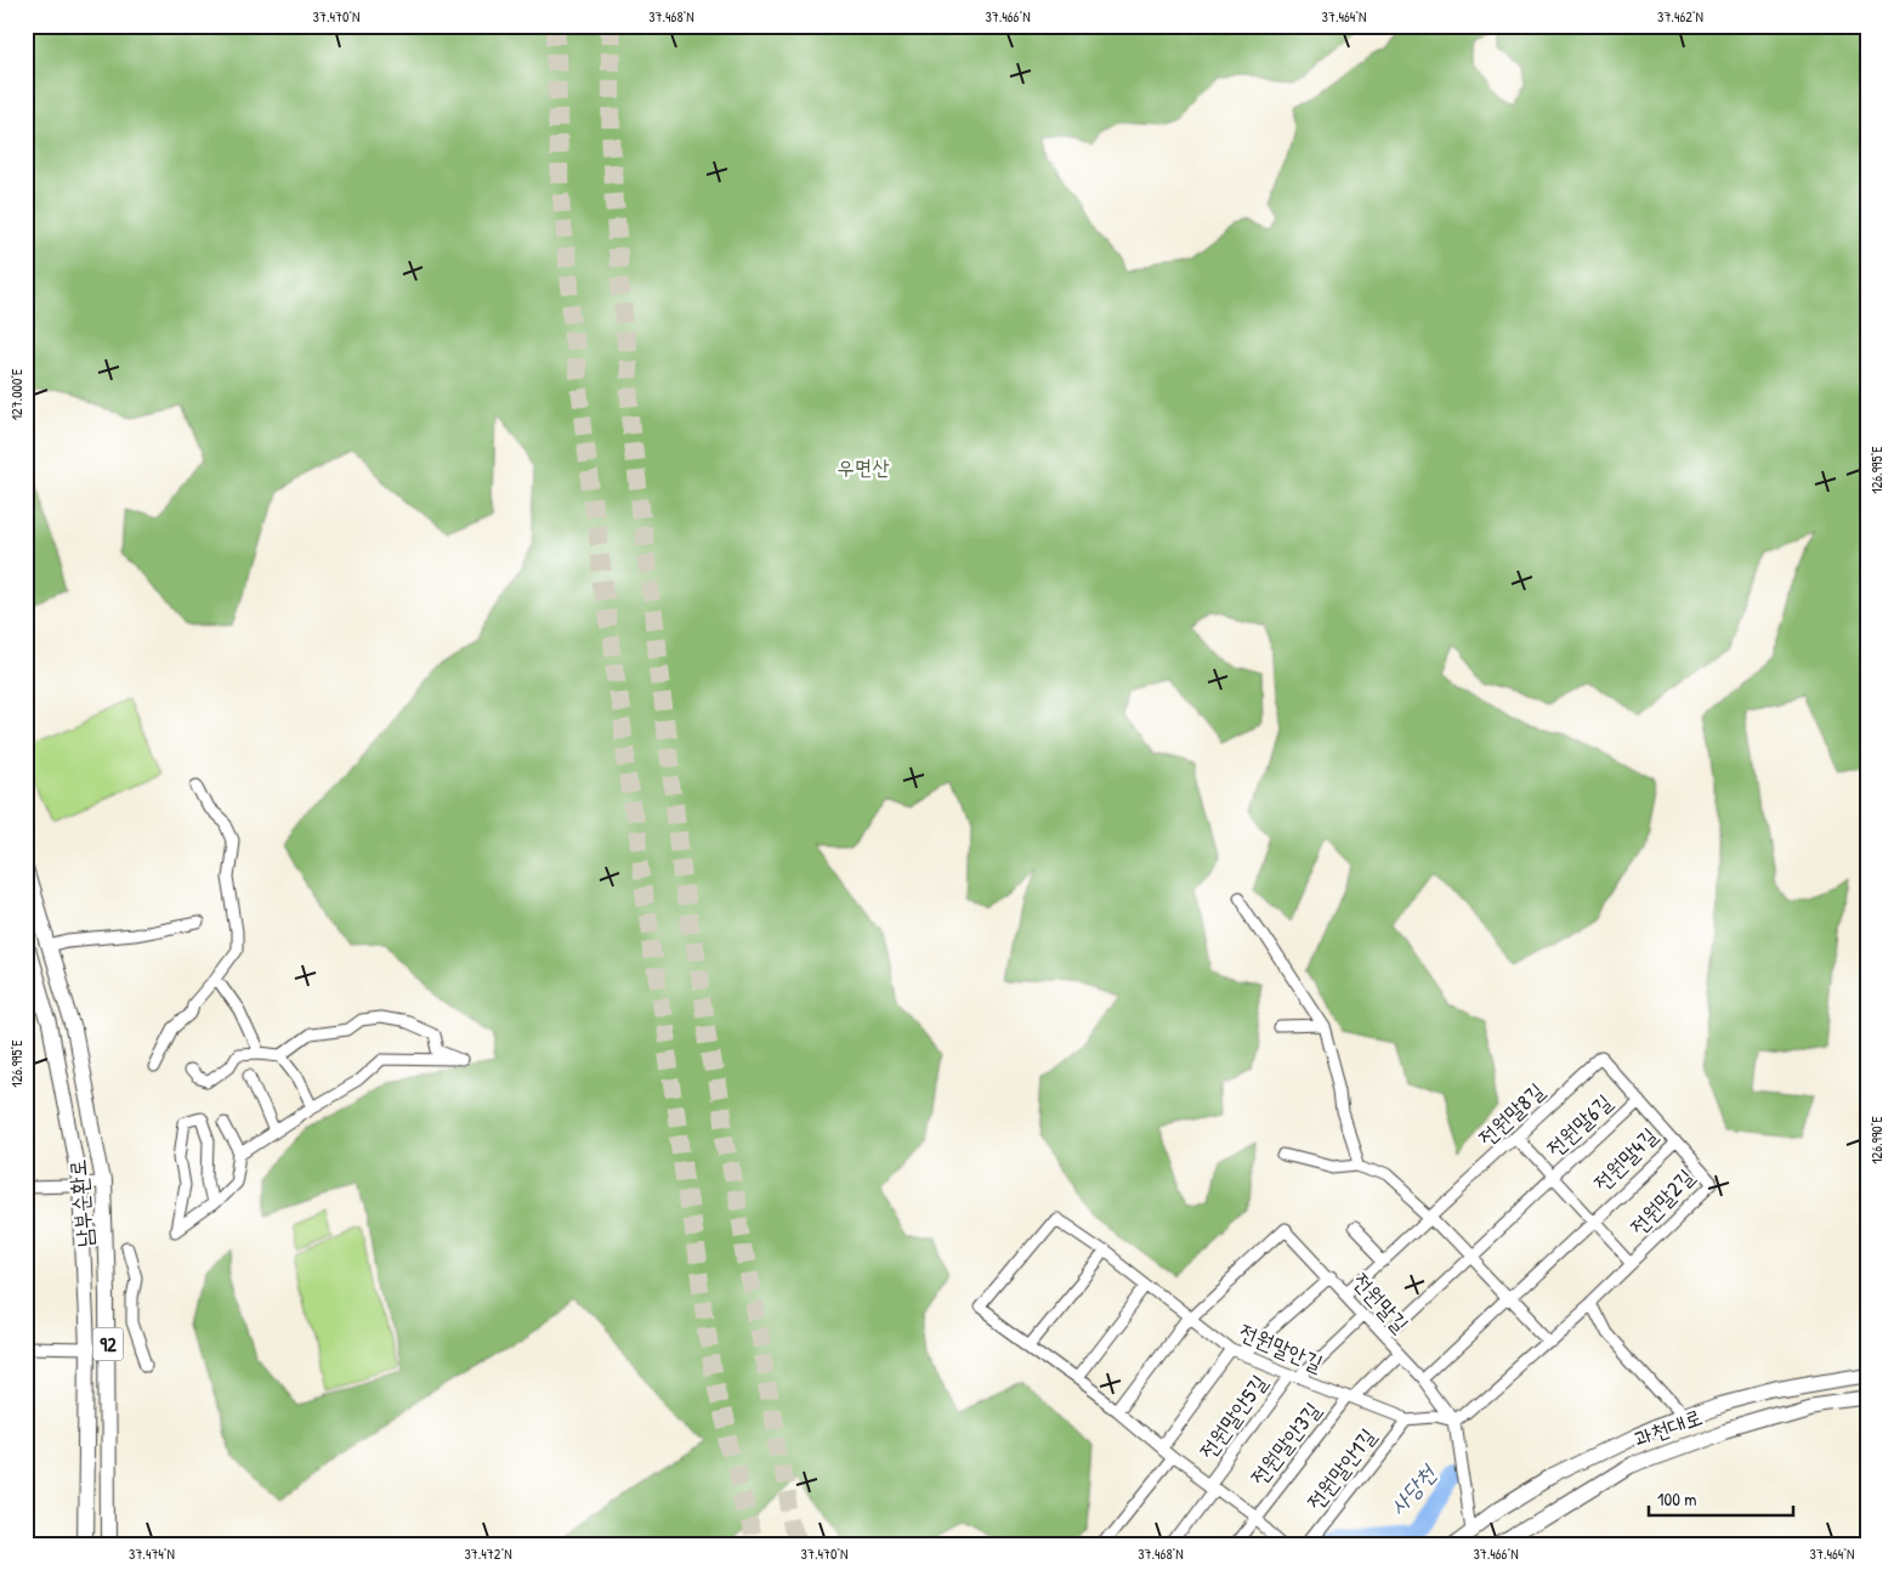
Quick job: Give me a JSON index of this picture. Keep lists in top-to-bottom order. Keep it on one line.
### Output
{"streets":{"main road":["남부순환로","92","과천대로"],"street":["전원말8길","전원말6길","전원말4길","전원말2길","전원말길","전원말안길","전원말안5길","전원말안3길","전원말안1길"]},"crossings":[["전원말8길","전원말6길"],["전원말8길","전원말길"],["전원말6길","전원말4길"],["전원말6길","전원말길"],["전원말4길","전원말2길"],["전원말4길","전원말길"],["전원말2길","전원말길"],["전원말2길","전원말안길"],["전원말2길","과천대로"],["전원말길","전원말안길"],["전원말길","전원말안5길"],["전원말길","과천대로"],["전원말길","전원말안3길"],["전원말안길","전원말안5길"],["전원말안길","전원말안3길"],["전원말안길","전원말안1길"],["전원말안5길","전원말안3길"]],"water":["사당천"],"parks":["우면산"],"scale_bar":"100 m","coordinates":["37.470°N","37.468°N","37.466°N","37.464°N","37.462°N","127.000°E","126.995°E","126.990°E","37.474°N","37.472°N"]}
